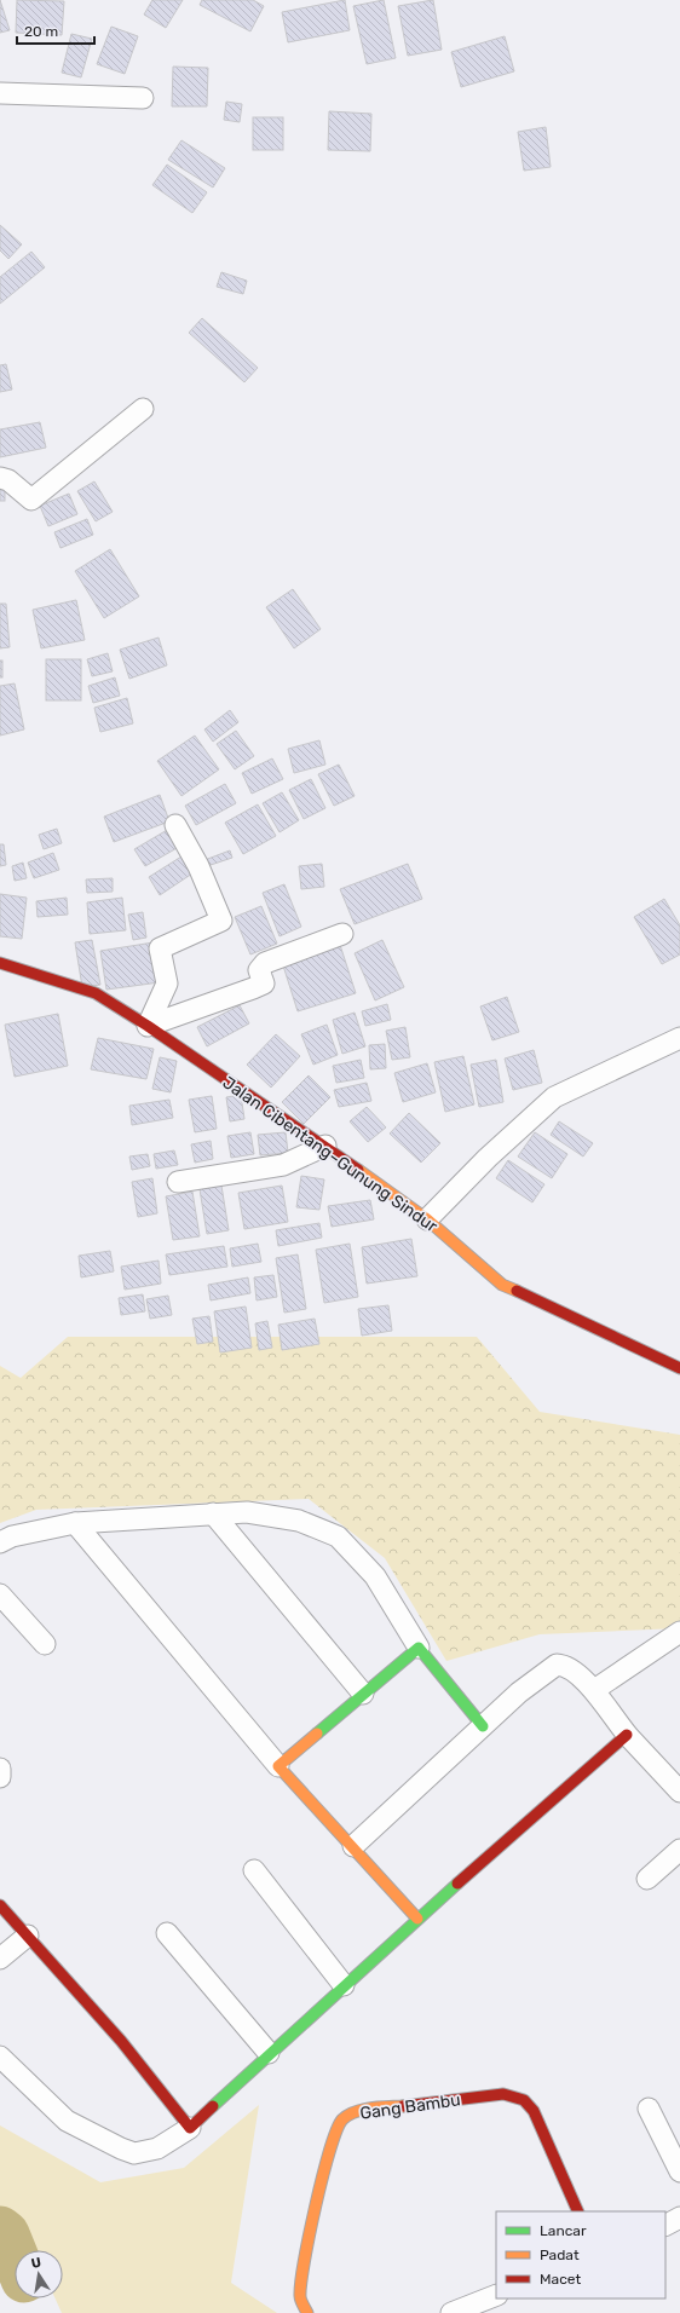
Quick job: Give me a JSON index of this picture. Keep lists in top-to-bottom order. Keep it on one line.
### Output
{"streets":{"street":["Jalan Cibentang–Gunung Sindur","Gang Bambu"]},"legend":["Lancar","Padat","Macet"],"scale_bar":"20 m","north":"top"}
